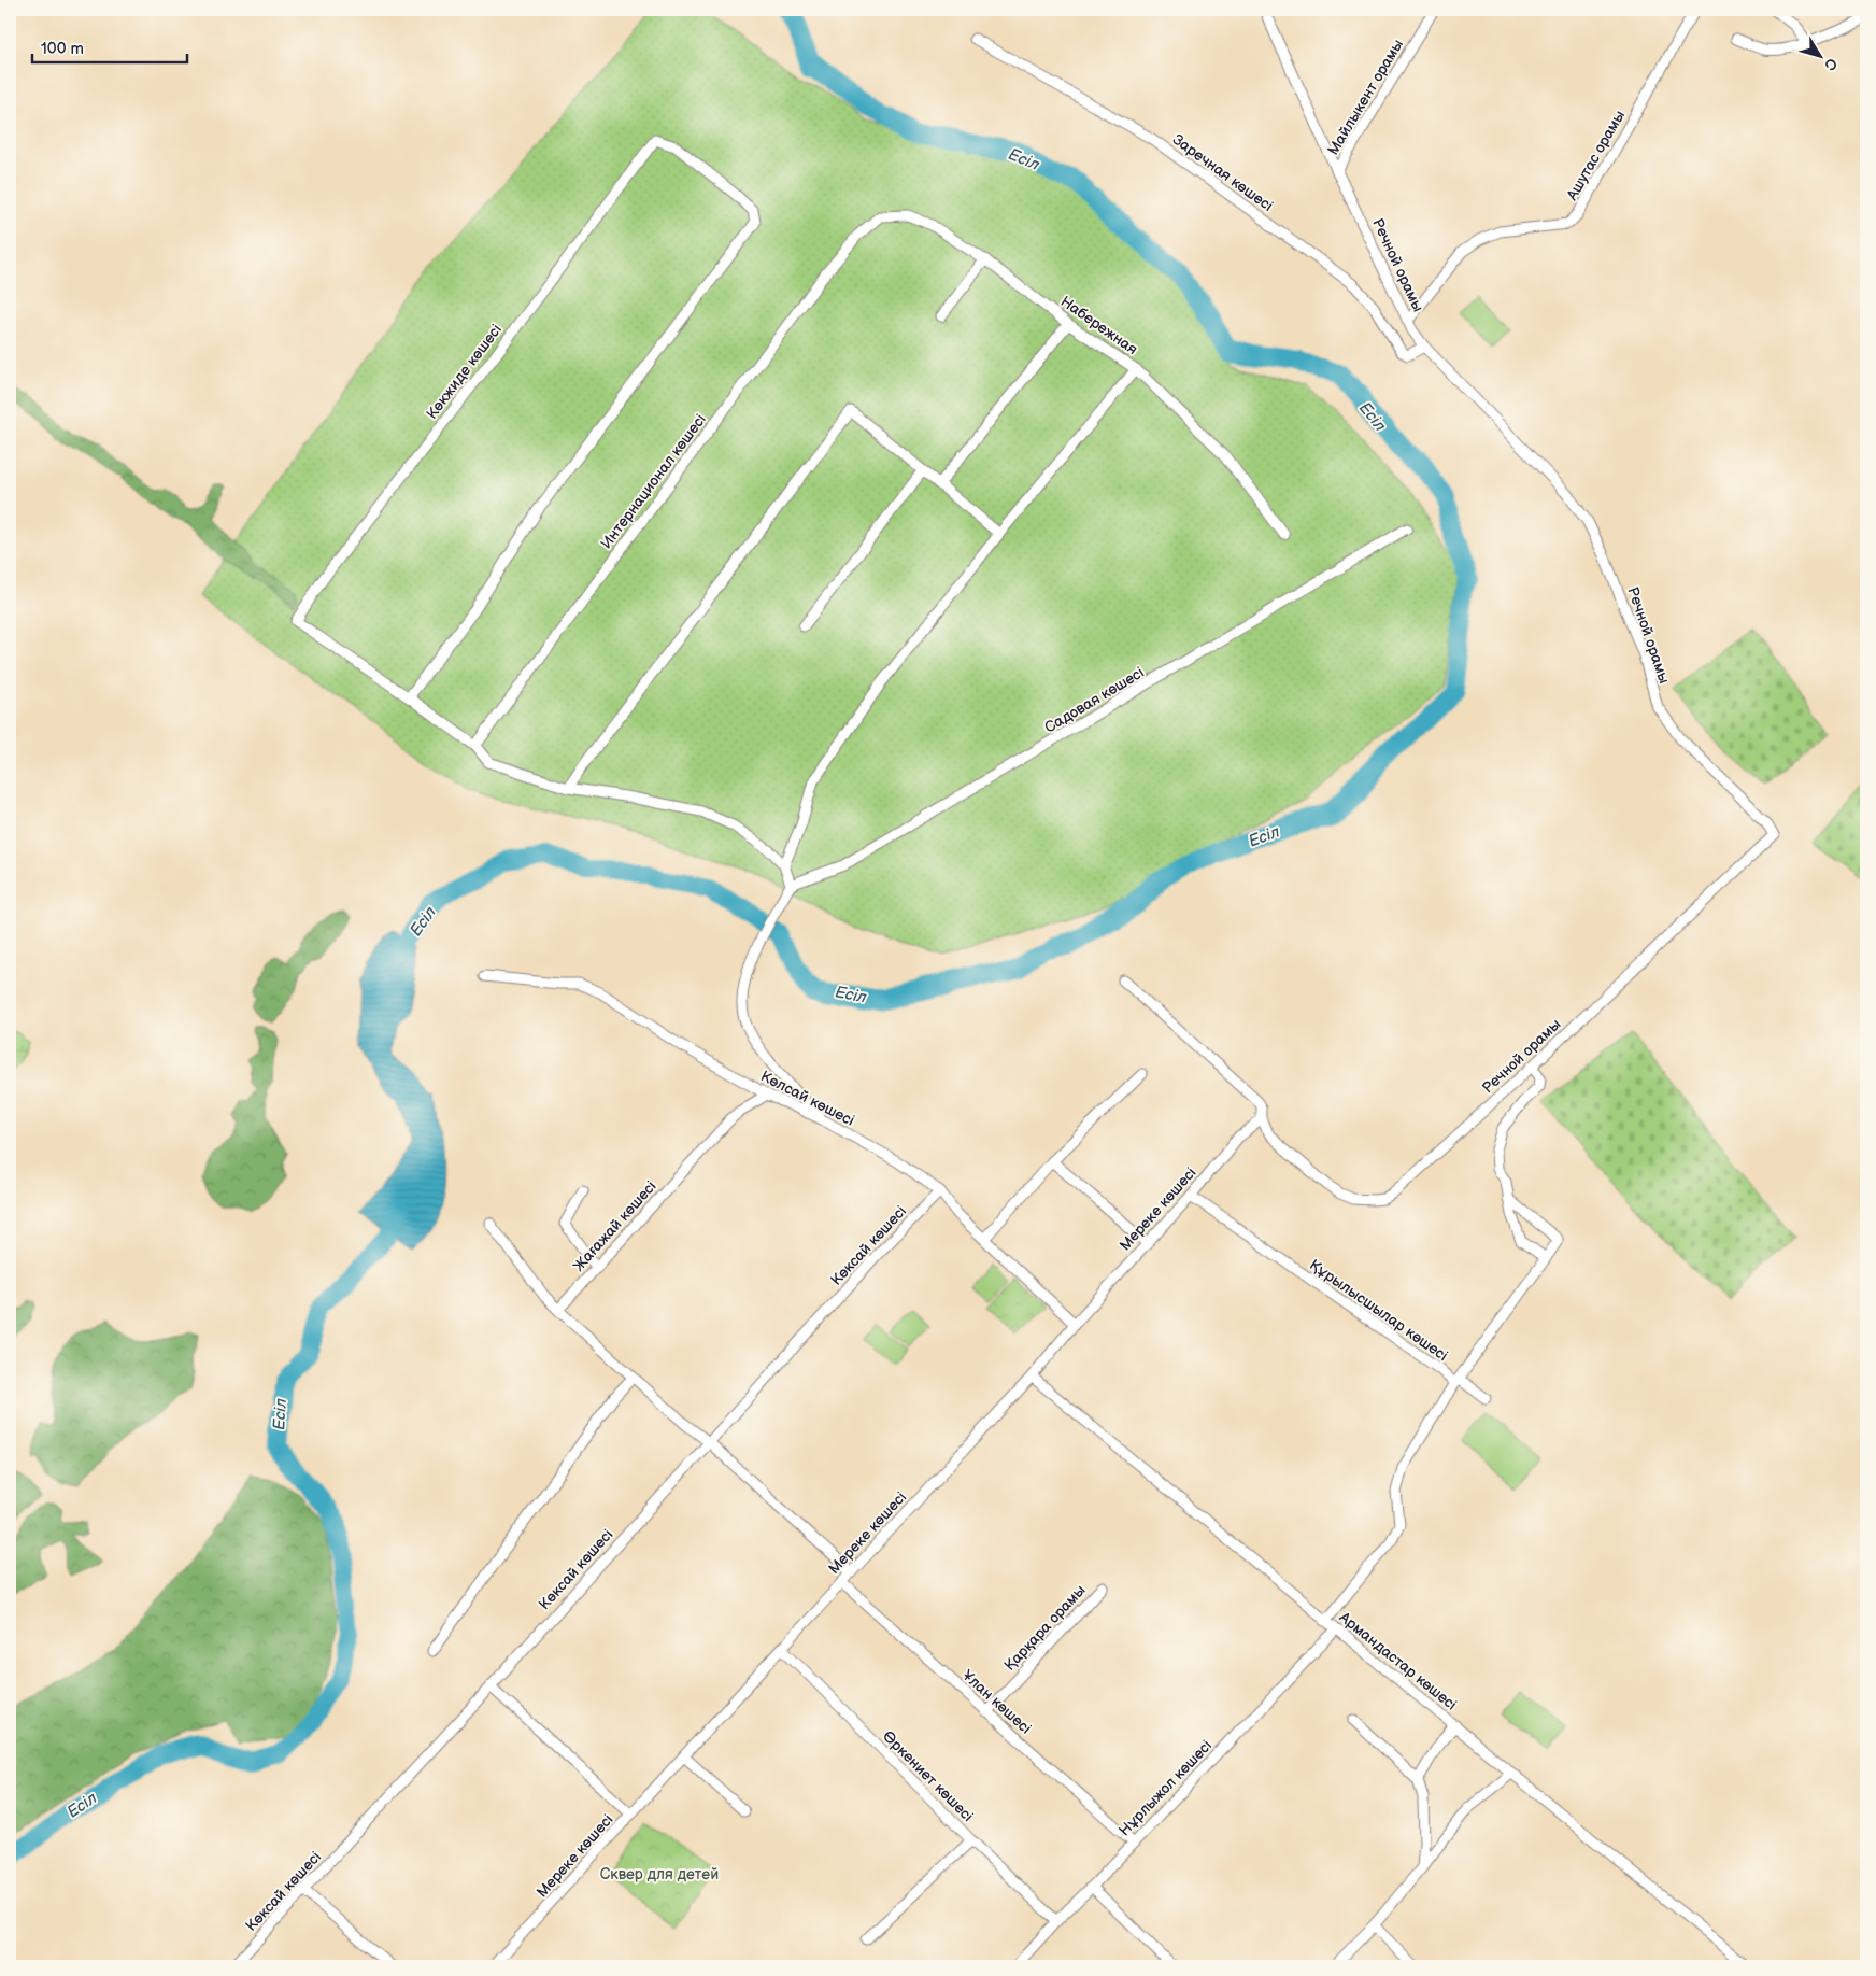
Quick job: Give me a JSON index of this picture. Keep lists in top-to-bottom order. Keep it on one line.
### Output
{"streets":{"street":["Майлыкент орамы","Ашутас орамы","Заречная көшесі","Речной орамы","Набережная","Көкжиде көшесі","Интернационал көшесі","Садовая көшесі","Көлсай көшесі","Мереке көшесі","Жағажай көшесі","Көксай көшесі","Құрылысшылар көшесі","Қарқара орамы","Армандастар көшесі","Ұлан көшесі","Өркениет көшесі","Нұрлыжол көшесі"]},"crossings":[["Майлыкент орамы","Речной орамы"],["Ашутас орамы","Речной орамы"],["Заречная көшесі","Речной орамы"],["Речной орамы","Мереке көшесі"],["Набережная","Интернационал көшесі"],["Көлсай көшесі","Мереке көшесі"],["Көлсай көшесі","Жағажай көшесі"],["Көлсай көшесі","Көксай көшесі"],["Мереке көшесі","Құрылысшылар көшесі"],["Мереке көшесі","Армандастар көшесі"],["Мереке көшесі","Ұлан көшесі"],["Мереке көшесі","Өркениет көшесі"],["Құрылысшылар көшесі","Армандастар көшесі"],["Қарқара орамы","Ұлан көшесі"],["Армандастар көшесі","Нұрлыжол көшесі"],["Ұлан көшесі","Нұрлыжол көшесі"],["Өркениет көшесі","Нұрлыжол көшесі"]],"water":["Есіл"],"parks":["Сквер для детей"],"scale_bar":"100 m","north":"bottom right"}
